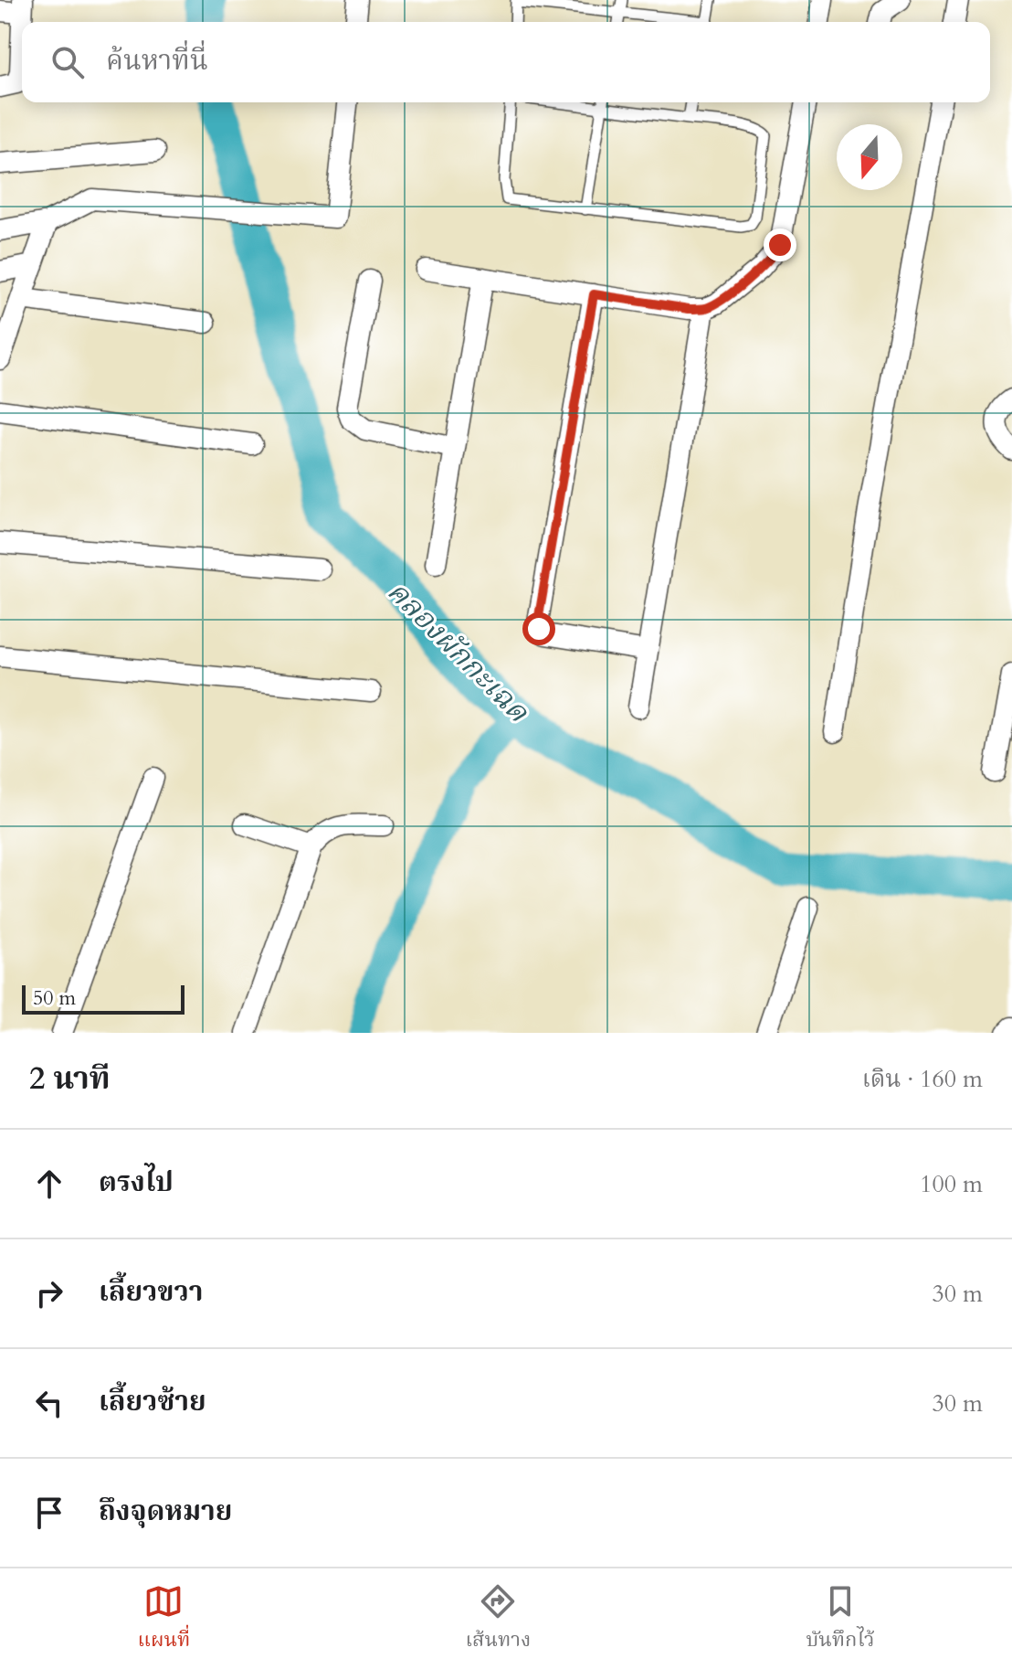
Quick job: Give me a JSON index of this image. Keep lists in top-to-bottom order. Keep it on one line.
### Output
{"water":["คลองผักกะเฉด"],"scale_bar":"50 m","north":"bottom","page":{"search":"ค้นหาที่นี่","scale":"50 m","heading":["2 นาที","เดิน · 160 m"],"list":[["ตรงไป","100 m"],["เลี้ยวขวา","30 m"],["เลี้ยวซ้าย","30 m"],"ถึงจุดหมาย"],"nav":["แผนที่","เส้นทาง","บันทึกไว้"]}}
